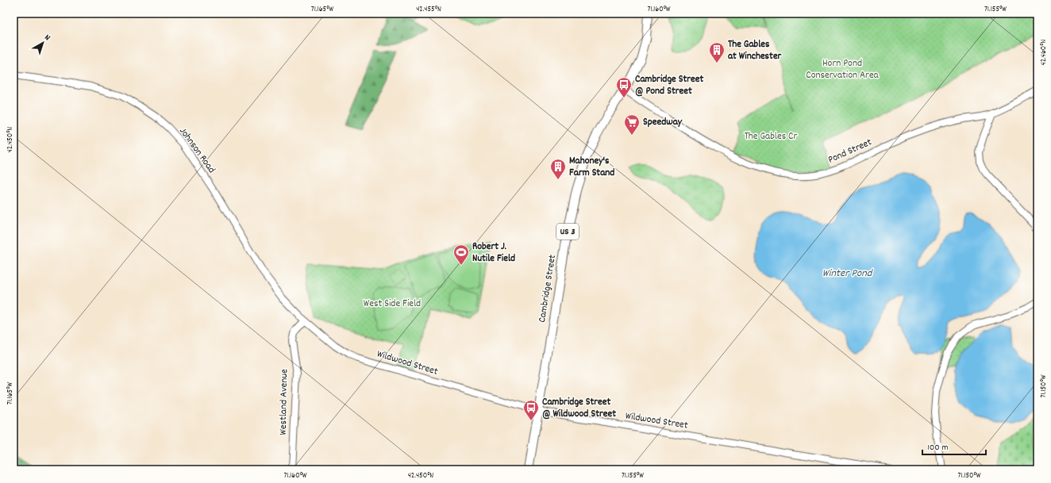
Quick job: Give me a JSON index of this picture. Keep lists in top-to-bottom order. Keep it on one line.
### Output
{"streets":{"highway":["US 3","Cambridge Street"],"street":["Johnson Road","Pond Street","Wildwood Street","Westland Avenue"]},"crossings":[["Johnson Road","Wildwood Street"],["Johnson Road","Westland Avenue"],["Pond Street","Cambridge Street"],["Cambridge Street","Wildwood Street"],["Wildwood Street","Westland Avenue"]],"water":["Winter Pond"],"parks":["Horn Pond Conservation Area","The Gables Cr","West Side Field"],"places":{"building":["The Gables at Winchester","Mahoney's Farm Stand"],"bus stop":["Cambridge Street @ Pond Street","Cambridge Street @ Wildwood Street"],"supermarket":["Speedway"],"sports":["Robert J. Nutile Field"]},"scale_bar":"100 m","north":"top right","coordinates":["71.165°W","42.455°N","71.160°W","71.155°W","42.460°N","42.450°N","71.150°W"]}
